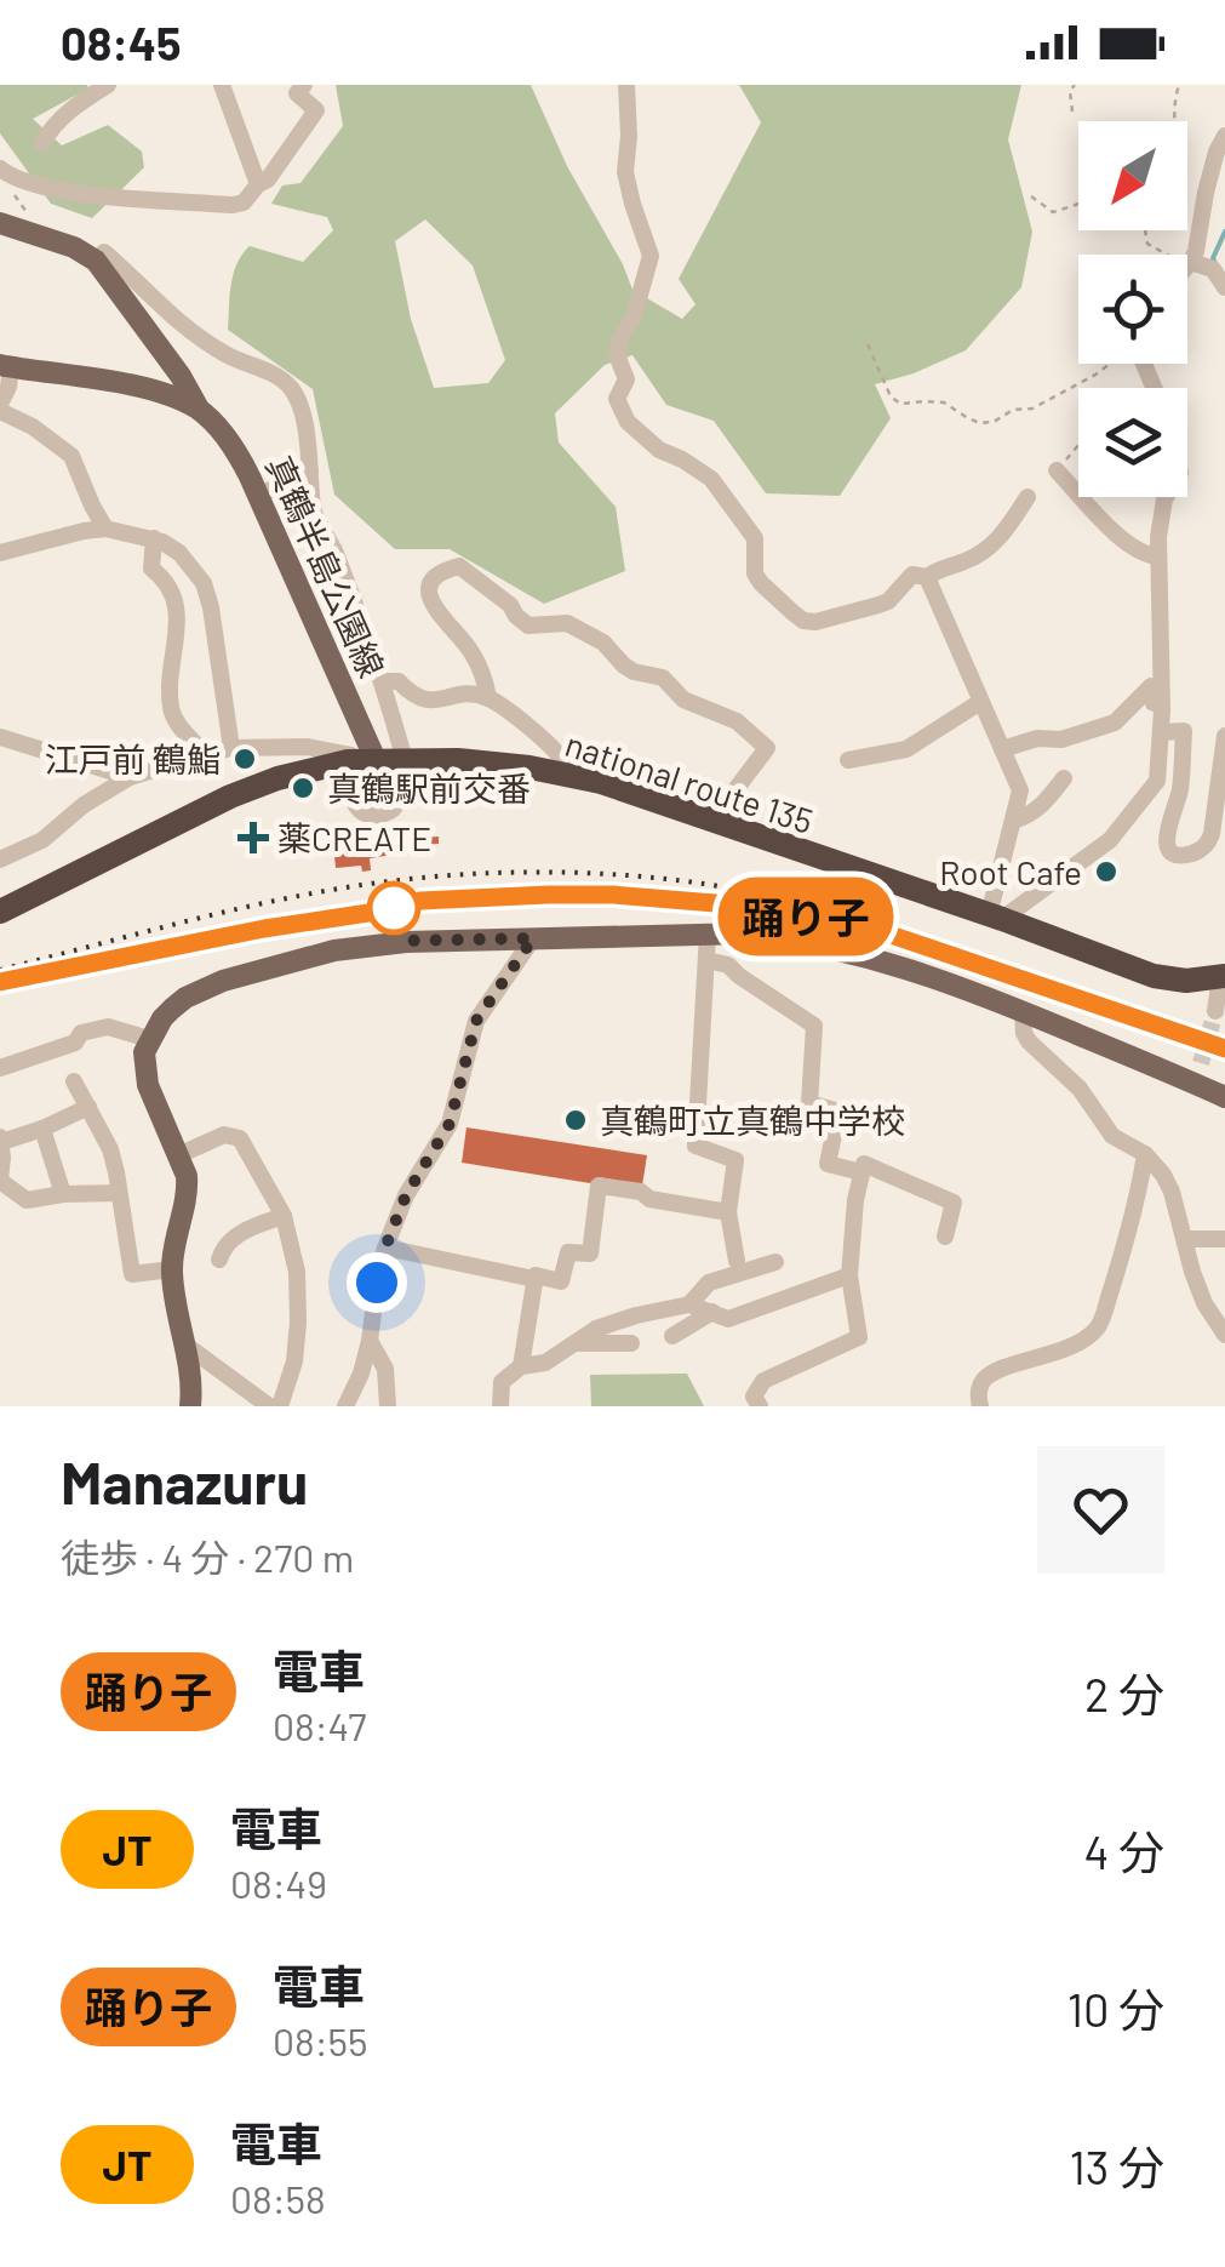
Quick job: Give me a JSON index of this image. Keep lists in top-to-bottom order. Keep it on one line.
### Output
{"streets":{"highway":["national route 135"],"main road":["真鶴半島公園線"]},"crossings":[["真鶴半島公園線","national route 135"]],"places":{"other":["江戸前 鶴鮨","真鶴駅前交番","Root Cafe","真鶴町立真鶴中学校"],"health":["薬CREATE"]},"north":"bottom left","page":{"status":"08:45","on_map":"踊り子","heading":["Manazuru","徒歩 · 4 分 · 270 m"],"list":[{"mark":"踊り子","name":"電車","note":"08:47","value":"2 分"},{"mark":"JT","name":"電車","note":"08:49","value":"4 分"},{"mark":"踊り子","name":"電車","note":"08:55","value":"10 分"},{"mark":"JT","name":"電車","note":"08:58","value":"13 分"}]}}
